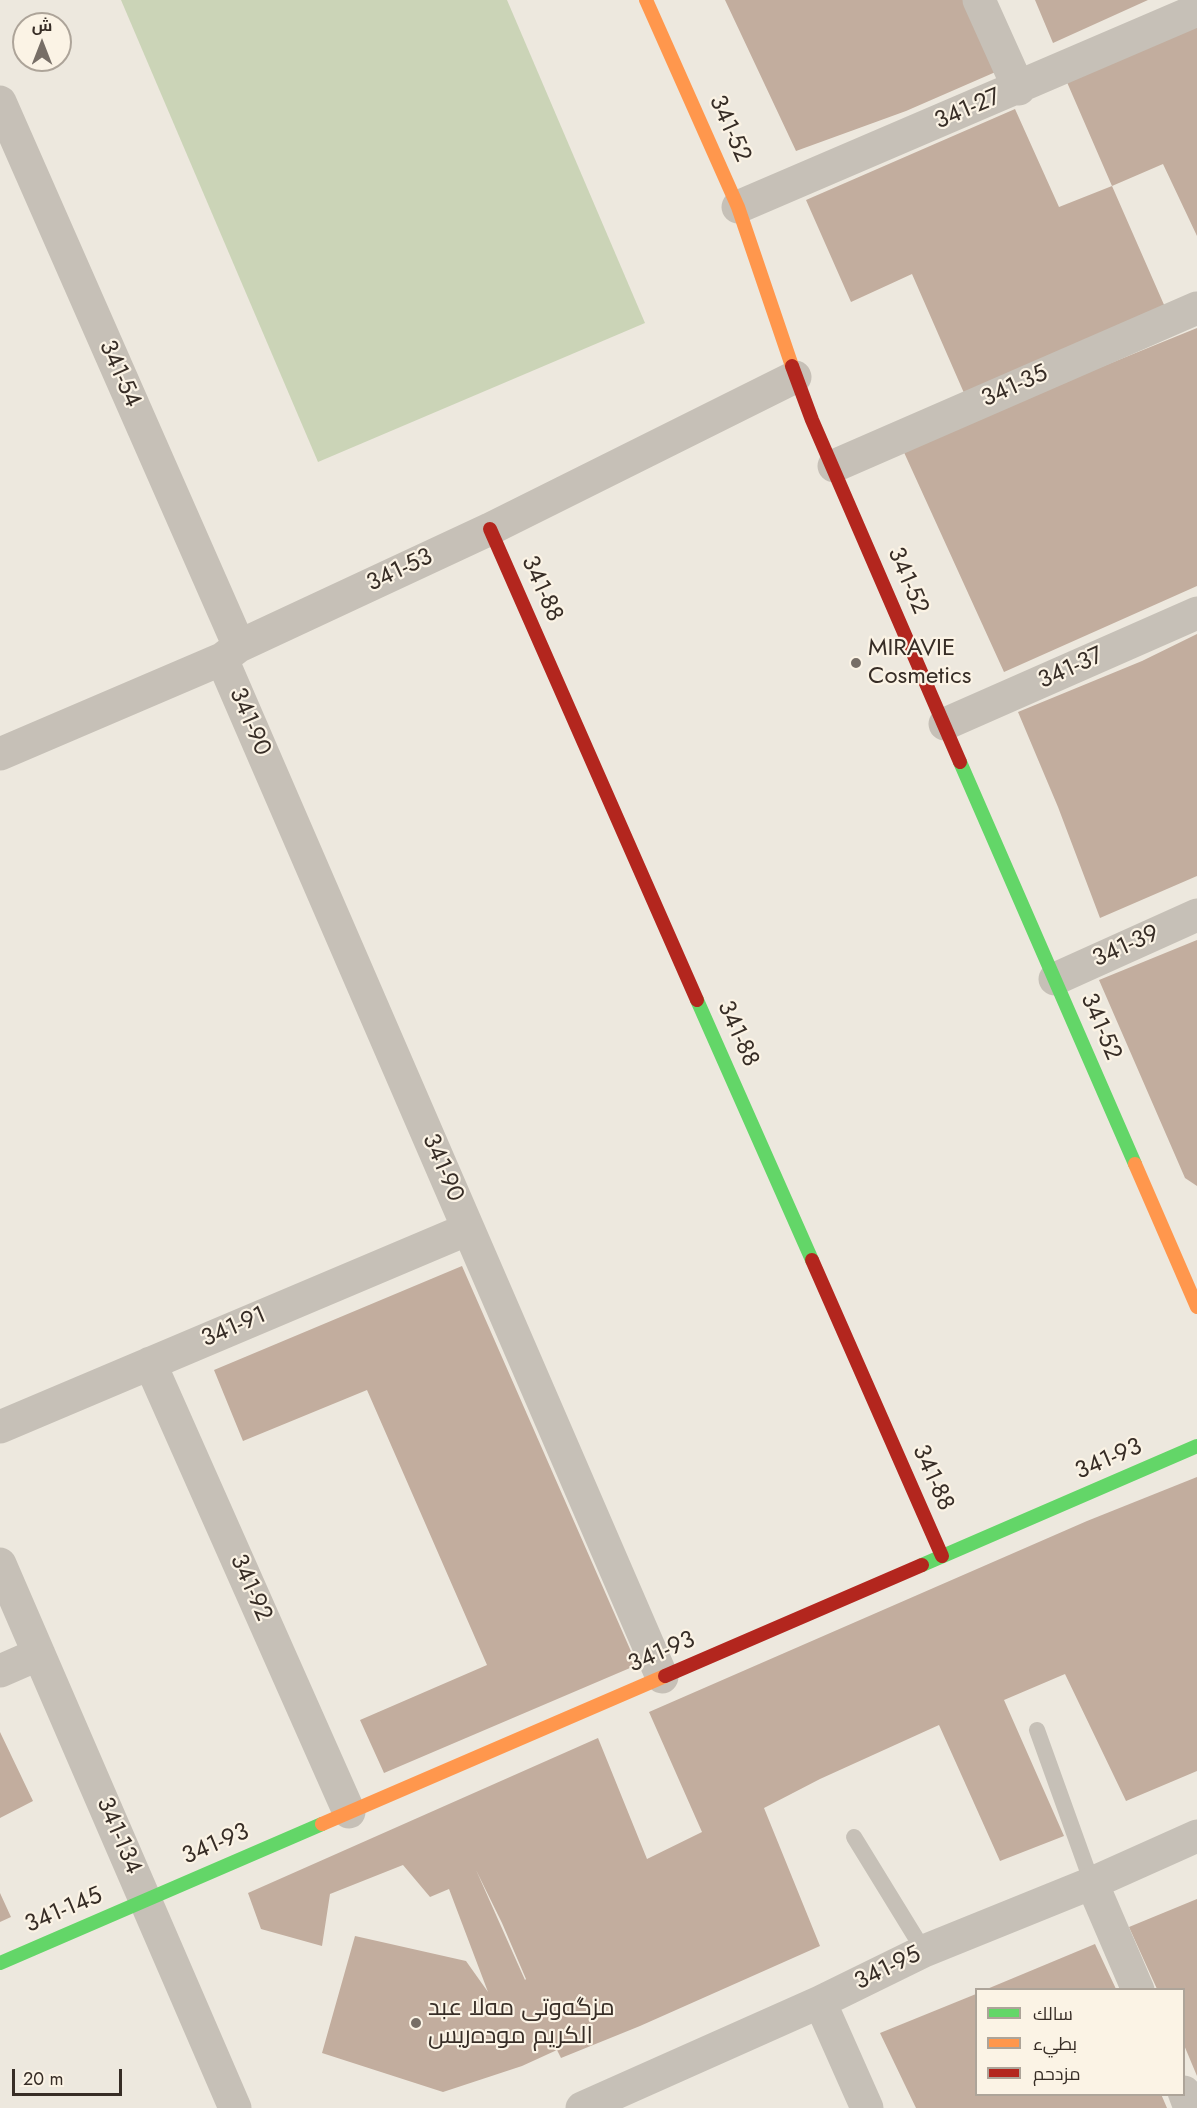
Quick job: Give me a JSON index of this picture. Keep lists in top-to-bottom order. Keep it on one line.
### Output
{"streets":{"street":["341-27","341-52","341-54","341-35","341-53","341-88","341-37","341-90","341-39","341-91","341-93","341-92","341-134","341-145","341-95"]},"crossings":[["341-27","341-52"],["341-52","341-35"],["341-52","341-53"],["341-52","341-37"],["341-52","341-39"],["341-54","341-53"],["341-54","341-90"],["341-53","341-88"],["341-53","341-90"],["341-88","341-93"],["341-90","341-91"],["341-90","341-93"],["341-91","341-92"],["341-93","341-92"],["341-93","341-134"],["341-93","341-145"],["341-134","341-145"]],"places":["MIRAVIE Cosmetics","مزگه‌وتی مه‌لا عبد الكريم موده‌ریس"],"legend":["سالك","بطيء","مزدحم"],"scale_bar":"20 m","north":"top"}
